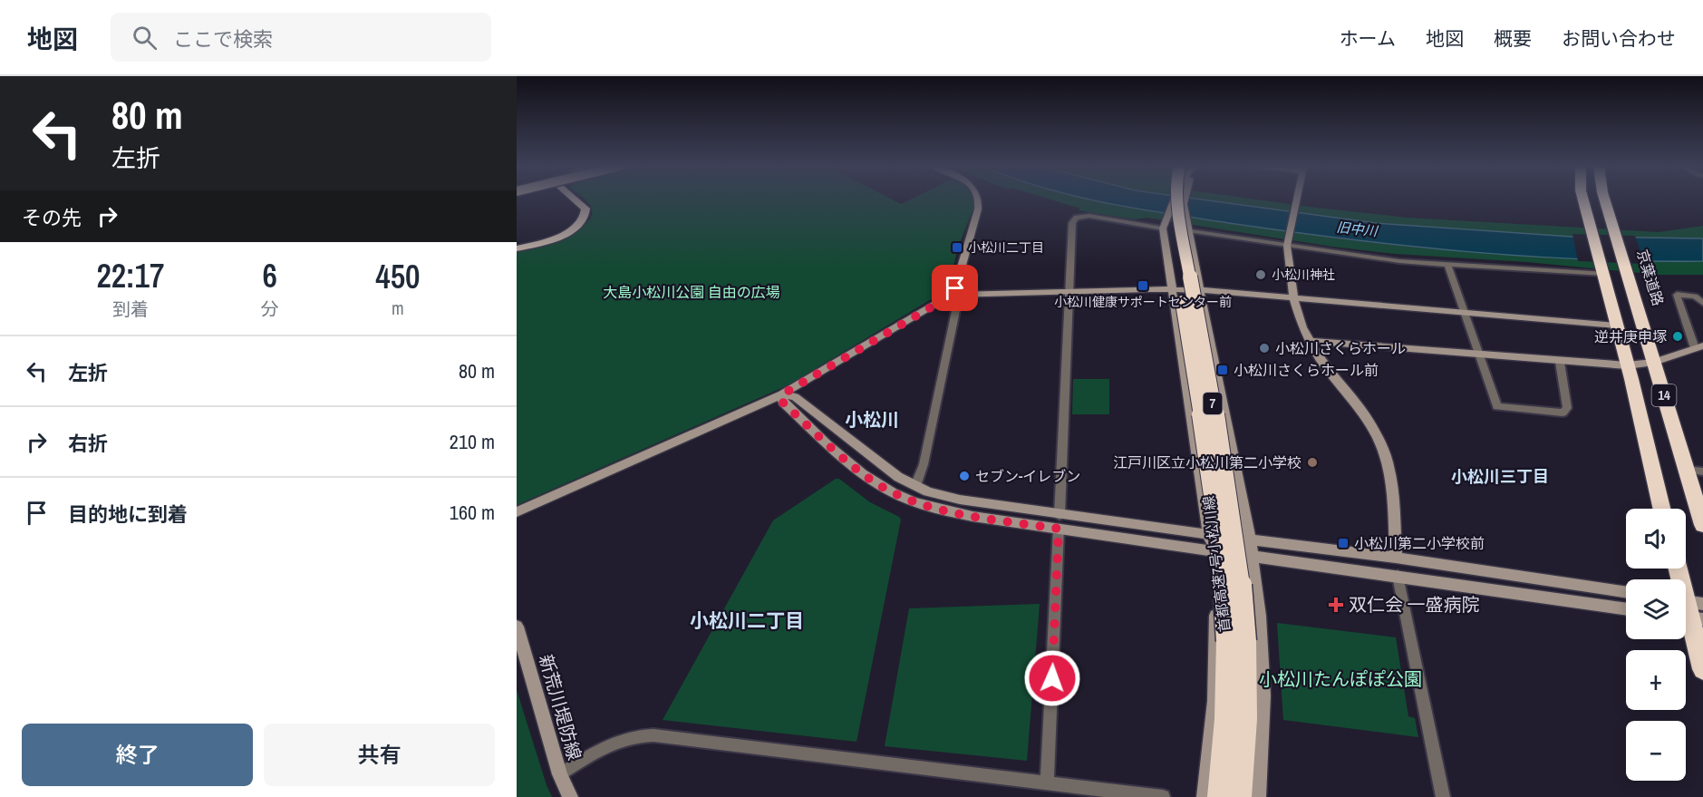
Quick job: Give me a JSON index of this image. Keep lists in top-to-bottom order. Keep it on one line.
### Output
{"streets":{"highway":["京葉道路","14","7","首都高速7号小松川線"],"street":["新荒川堤防線"]},"districts":["小松川","小松川三丁目","小松川二丁目"],"water":["旧中川"],"parks":["大島小松川公園 自由の広場","小松川たんぽぽ公園"],"places":{"transit":["小松川二丁目","小松川健康サポートセンター前","小松川さくらホール前","小松川第二小学校前"],"other":["小松川神社","逆井庚申塚","小松川さくらホール","江戸川区立小松川第二小学校","セブン-イレブン"],"health":["双仁会 一盛病院"]},"page":{"header":"地図","search":"ここで検索","nav":["ホーム","地図","概要","お問い合わせ"],"turn":["80 m","左折"],"then":"その先","eta":["22:17","到着","6","分","450","m"],"list":[{"name":"左折","value":"80 m"},{"name":"右折","value":"210 m"},{"name":"目的地に到着","value":"160 m"}],"map_buttons":["+","−"],"buttons":["終了","共有"]}}
